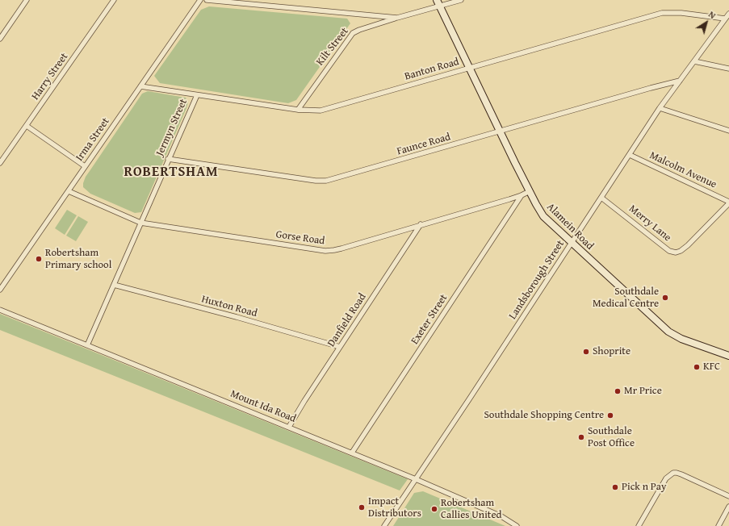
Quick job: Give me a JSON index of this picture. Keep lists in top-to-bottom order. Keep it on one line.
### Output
{"streets":{"main road":["Alamein Road"],"street":["Kilt Street","Banton Road","Harry Street","Jermyn Street","Irma Street","Faunce Road","Malcolm Avenue","Merry Lane","Gorse Road","Landsborough Street","Huxton Road","Exeter Street","Danfield Road","Mount Ida Road"]},"crossings":[["Kilt Street","Banton Road"],["Kilt Street","Alamein Road"],["Banton Road","Jermyn Street"],["Banton Road","Irma Street"],["Banton Road","Alamein Road"],["Banton Road","Landsborough Street"],["Jermyn Street","Faunce Road"],["Jermyn Street","Gorse Road"],["Jermyn Street","Huxton Road"],["Jermyn Street","Mount Ida Road"],["Irma Street","Gorse Road"],["Faunce Road","Alamein Road"],["Faunce Road","Landsborough Street"],["Malcolm Avenue","Merry Lane"],["Malcolm Avenue","Landsborough Street"],["Merry Lane","Landsborough Street"],["Alamein Road","Gorse Road"],["Alamein Road","Landsborough Street"],["Gorse Road","Exeter Street"],["Gorse Road","Danfield Road"],["Landsborough Street","Mount Ida Road"],["Huxton Road","Danfield Road"],["Exeter Street","Mount Ida Road"],["Danfield Road","Mount Ida Road"]],"districts":["ROBERTSHAM"],"places":["Robertsham Primary school","Southdale Medical Centre","Shoprite","KFC","Mr Price","Southdale Shopping Centre","Southdale Post Office","Pick n Pay","Impact Distributors","Robertsham Callies United"],"north":"top right"}
